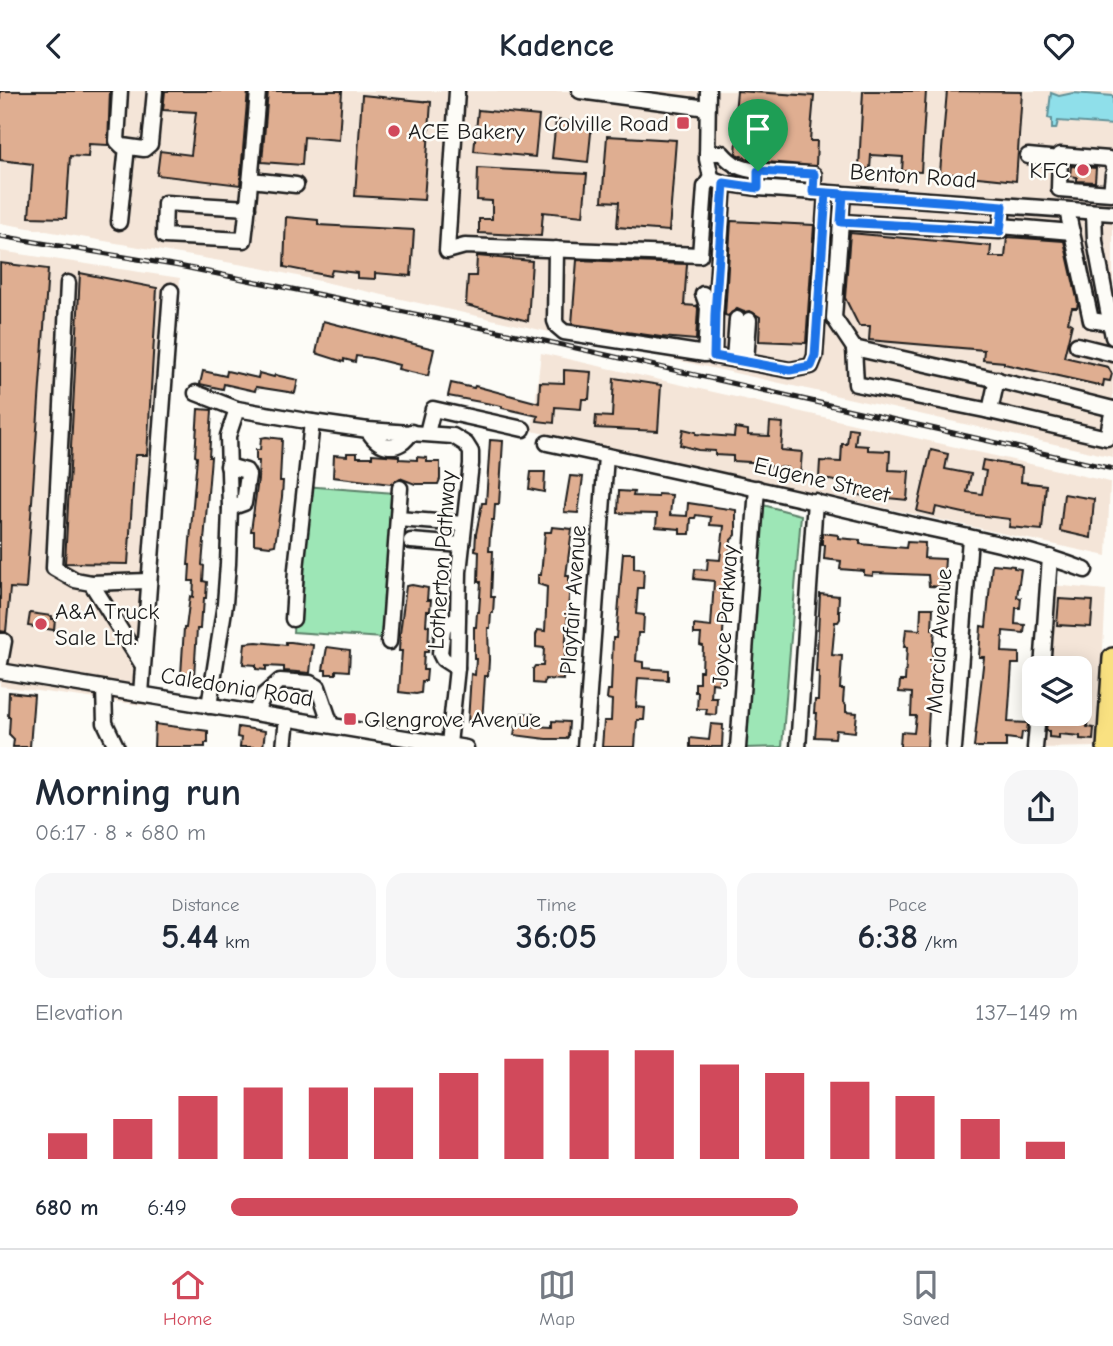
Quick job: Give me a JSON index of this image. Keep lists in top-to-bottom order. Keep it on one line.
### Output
{"streets":{"street":["Benton Road","Eugene Street","Lotherton Pathway","Playfair Avenue","Joyce Parkway","Marcia Avenue","Caledonia Road"]},"crossings":[["Eugene Street","Playfair Avenue"],["Eugene Street","Joyce Parkway"],["Eugene Street","Marcia Avenue"],["Lotherton Pathway","Caledonia Road"]],"places":{"transit":["Colville Road","Glengrove Avenue"],"other":["ACE Bakery","KFC","A&A Truck Sale Ltd."]},"page":{"header":"Kadence","heading":["Morning run","06:17 · 8 × 680 m"],"stats":[["Distance","5.44 km"],["Time","36:05"],["Pace","6:38 /km"]],"chart":["Elevation","137–149 m"],"list":[{"name":"680 m","note":"6:49"}],"tabs":["Home","Map","Saved"]}}
